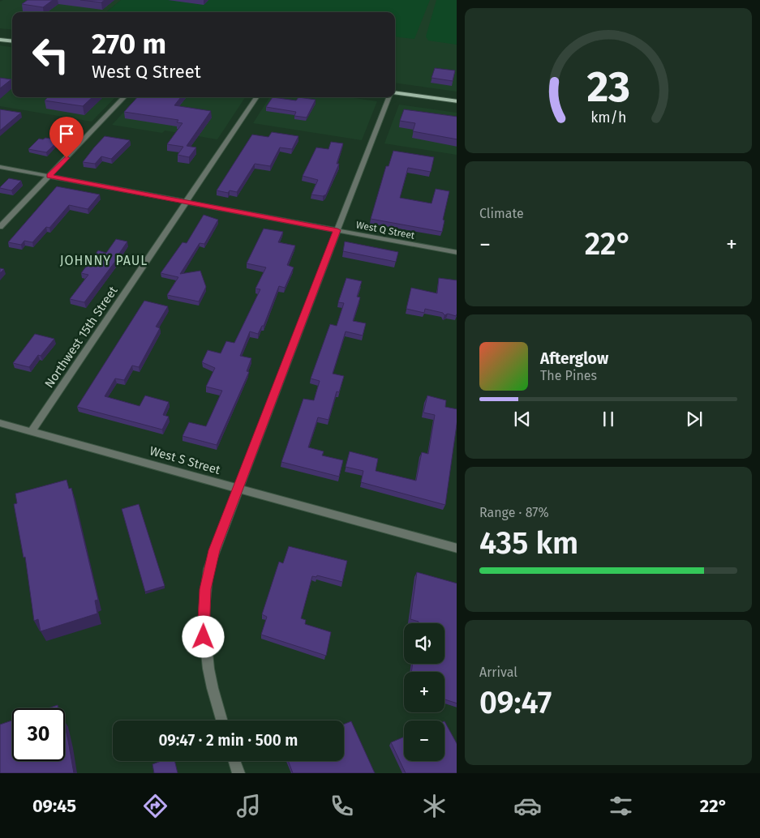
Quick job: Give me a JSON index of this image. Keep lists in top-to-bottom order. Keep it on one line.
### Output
{"streets":{"street":["West Q Street","Northwest 15th Street","West S Street"]},"crossings":[["West Q Street","Northwest 15th Street"],["Northwest 15th Street","West S Street"]],"districts":["JOHNNY PAUL"],"page":{"turn":["270 m","West Q Street"],"tile":["Climate",["Range · 87%","435 km"],["Arrival","09:47"]],"heat":["−","22°","+"],"song":["Afterglow","The Pines"],"map_buttons":["+","−"],"limit":"30","trip":"09:47 · 2 min · 500 m","tabs":["09:45","22°"],"gauge":["23","km/h"]}}
